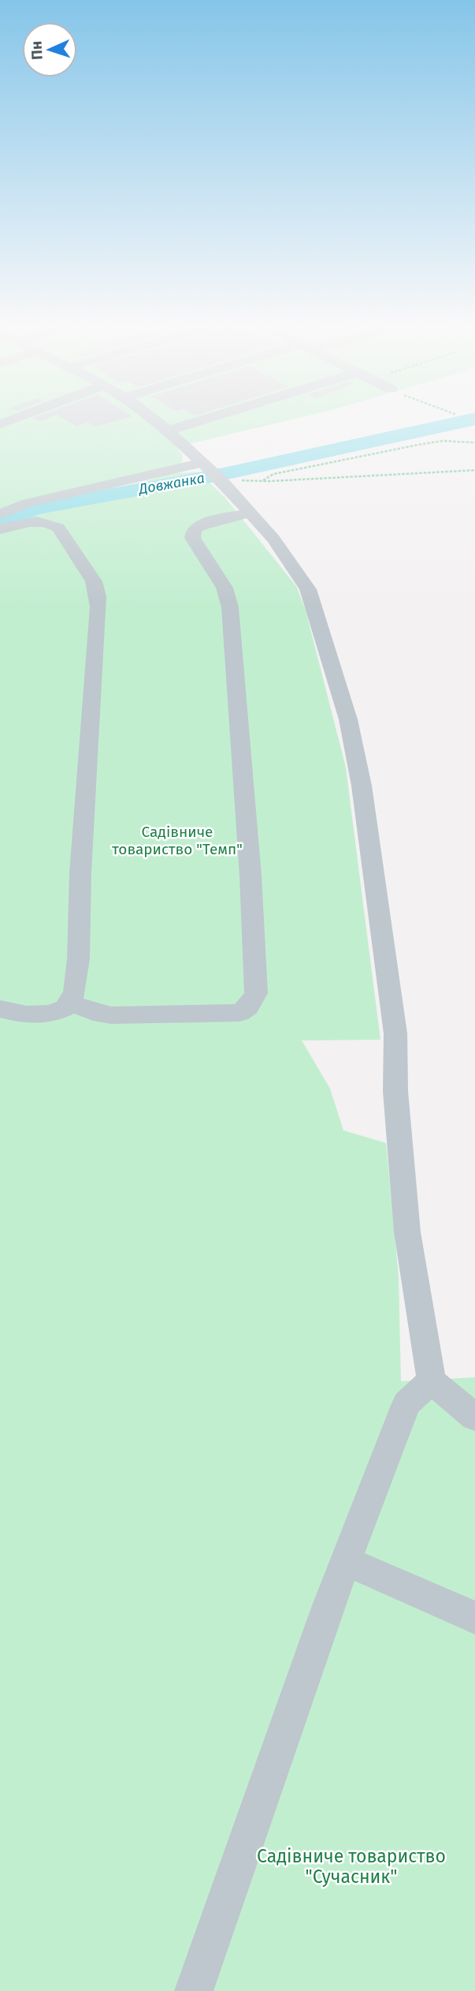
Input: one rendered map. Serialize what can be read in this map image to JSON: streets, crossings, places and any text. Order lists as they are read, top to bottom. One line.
{"water":["Довжанка"],"parks":["Садівниче товариство \"Темп\"","Садівниче товариство \"Сучасник\""],"north":"left"}
